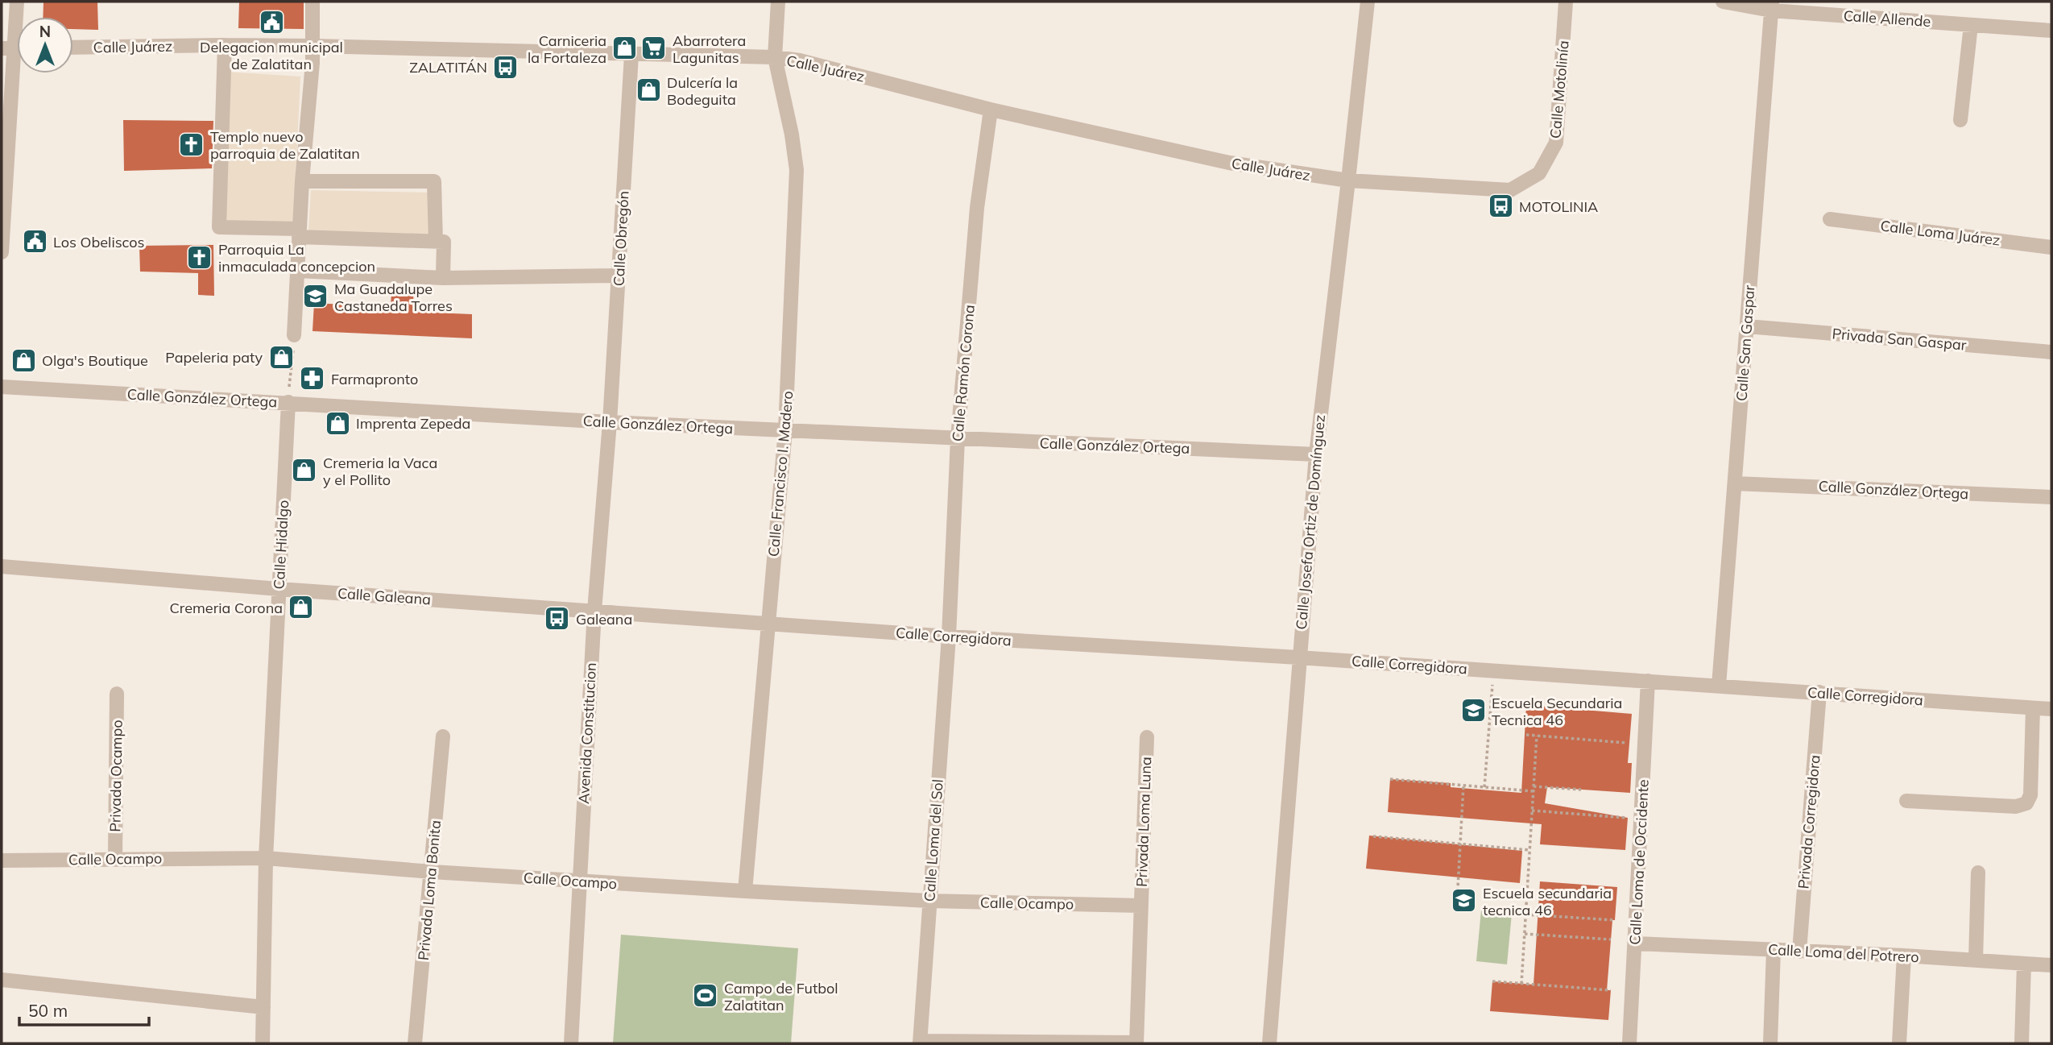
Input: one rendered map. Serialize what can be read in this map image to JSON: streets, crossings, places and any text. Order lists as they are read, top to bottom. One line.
{"streets":{"street":["Calle Allende","Calle Juárez","Calle Motolinía","Calle Loma Juárez","Calle Obregón","Privada San Gaspar","Calle San Gaspar","Calle Ramón Corona","Calle González Ortega","Calle Francisco I. Madero","Calle Josefa Ortiz de Domínguez","Calle Hidalgo","Calle Galeana","Calle Corregidora","Avenida Constitucion","Privada Ocampo","Privada Loma Luna","Privada Corregidora","Calle Loma del Sol","Calle Ocampo","Calle Loma de Occidente","Privada Loma Bonita","Calle Loma del Potrero"]},"crossings":[["Calle Allende","Calle San Gaspar"],["Calle Juárez","Calle Motolinía"],["Calle Juárez","Calle Obregón"],["Calle Juárez","Calle Ramón Corona"],["Calle Juárez","Calle Francisco I. Madero"],["Calle Juárez","Calle Josefa Ortiz de Domínguez"],["Calle Obregón","Calle González Ortega"],["Calle Obregón","Avenida Constitucion"],["Privada San Gaspar","Calle San Gaspar"],["Calle San Gaspar","Calle González Ortega"],["Calle San Gaspar","Calle Corregidora"],["Calle Ramón Corona","Calle González Ortega"],["Calle Ramón Corona","Calle Corregidora"],["Calle Ramón Corona","Calle Loma del Sol"],["Calle González Ortega","Calle Francisco I. Madero"],["Calle González Ortega","Calle Josefa Ortiz de Domínguez"],["Calle González Ortega","Calle Hidalgo"],["Calle González Ortega","Avenida Constitucion"],["Calle Francisco I. Madero","Calle Galeana"],["Calle Francisco I. Madero","Calle Corregidora"],["Calle Francisco I. Madero","Calle Ocampo"],["Calle Josefa Ortiz de Domínguez","Calle Corregidora"],["Calle Hidalgo","Calle Galeana"],["Calle Hidalgo","Calle Ocampo"],["Calle Galeana","Calle Corregidora"],["Calle Galeana","Avenida Constitucion"],["Calle Corregidora","Privada Corregidora"],["Calle Corregidora","Calle Loma del Sol"],["Calle Corregidora","Calle Loma de Occidente"],["Avenida Constitucion","Calle Ocampo"],["Privada Ocampo","Calle Ocampo"],["Privada Loma Luna","Calle Ocampo"],["Privada Corregidora","Calle Loma del Potrero"],["Calle Loma del Sol","Calle Ocampo"],["Calle Ocampo","Privada Loma Bonita"],["Calle Loma de Occidente","Calle Loma del Potrero"]],"places":{"public building":["Delegacion municipal de Zalatitan","Los Obeliscos"],"shop":["Carniceria la Fortaleza","Dulcería la Bodeguita","Papeleria paty","Olga's Boutique","Imprenta Zepeda","Cremeria la Vaca y el Pollito","Cremeria Corona"],"supermarket":["Abarrotera Lagunitas"],"bus stop":["ZALATITÁN","MOTOLINIA","Galeana"],"church":["Templo nuevo parroquia de Zalatitan","Parroquia La inmaculada concepcion"],"school or university":["Ma Guadalupe Castaneda Torres","Escuela Secundaria Tecnica 46","Escuela secundaria tecnica 46"],"pharmacy":["Farmapronto"],"sports":["Campo de Futbol Zalatitan"]},"scale_bar":"50 m","north":"top"}
